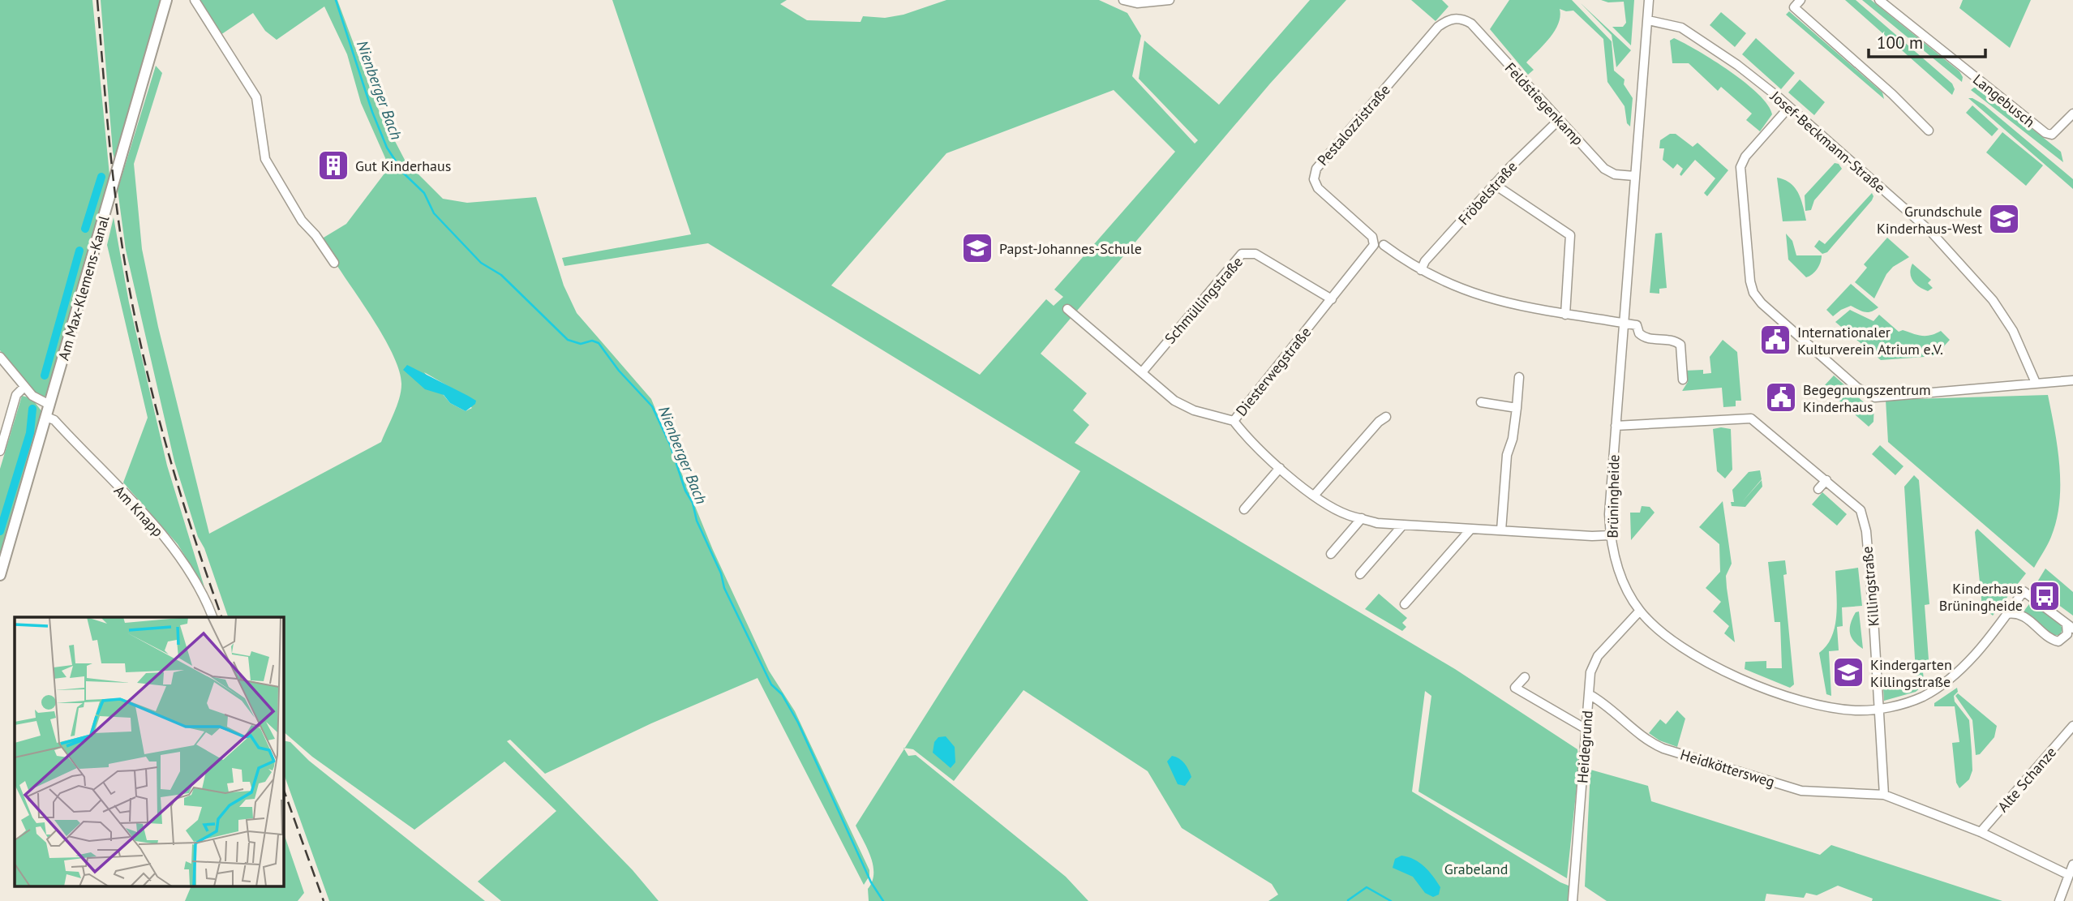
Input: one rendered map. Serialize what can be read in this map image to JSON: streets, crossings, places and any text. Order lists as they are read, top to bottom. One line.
{"streets":{"main road":["Am Max-Klemens-Kanal"],"street":["Langebusch","Feldstiegenkamp","Pestalozzistraße","Josef-Beckmann-Straße","Fröbelstraße","Schmüllingstraße","Diesterwegstraße","Brüningheide","Am Knapp","Killingstraße","Heidegrund","Heidköttersweg","Alte Schanze"]},"crossings":[["Feldstiegenkamp","Pestalozzistraße"],["Feldstiegenkamp","Fröbelstraße"],["Feldstiegenkamp","Brüningheide"],["Pestalozzistraße","Diesterwegstraße"],["Josef-Beckmann-Straße","Brüningheide"],["Am Max-Klemens-Kanal","Am Knapp"],["Schmüllingstraße","Diesterwegstraße"],["Brüningheide","Killingstraße"],["Brüningheide","Heidegrund"],["Heidegrund","Heidköttersweg"],["Heidköttersweg","Alte Schanze"]],"water":["Nienberger Bach"],"parks":["Grabeland"],"places":{"building":["Gut Kinderhaus"],"school or university":["Grundschule Kinderhaus-West","Papst-Johannes-Schule","Kindergarten Killingstraße"],"public building":["Internationaler Kulturverein Atrium e.V.","Begegnungszentrum Kinderhaus"],"bus stop":["Kinderhaus Brüningheide"]},"scale_bar":"100 m"}
